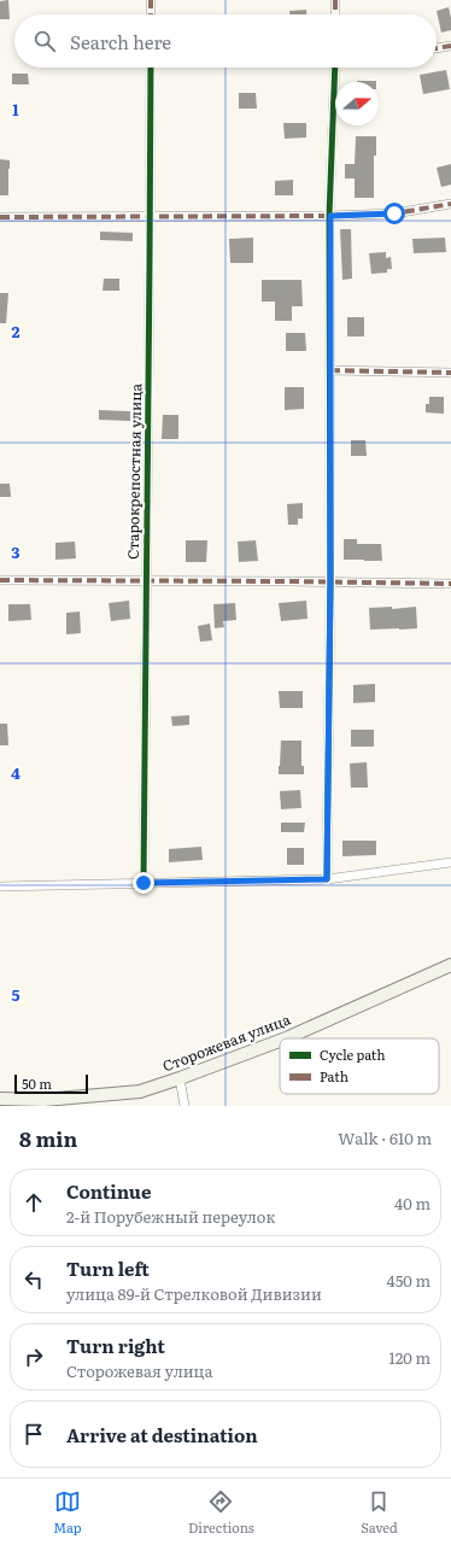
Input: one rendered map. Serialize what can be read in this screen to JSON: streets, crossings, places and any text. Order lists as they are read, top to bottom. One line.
{"streets":{"main road":["Сторожевая улица"],"street":["Старокрепостная улица"]},"legend":["Cycle path","Path"],"scale_bar":"50 m","north":"right","page":{"search":"Search here","scale":"50 m","heading":["8 min","Walk · 610 m"],"list":[["Continue","2-й Порубежный переулок","40 m"],["Turn left","улица 89-й Стрелковой Дивизии","450 m"],["Turn right","Сторожевая улица","120 m"],"Arrive at destination"],"nav":["Map","Directions","Saved"]},"grid":{"rows":["1","2","3","4","5"]}}
